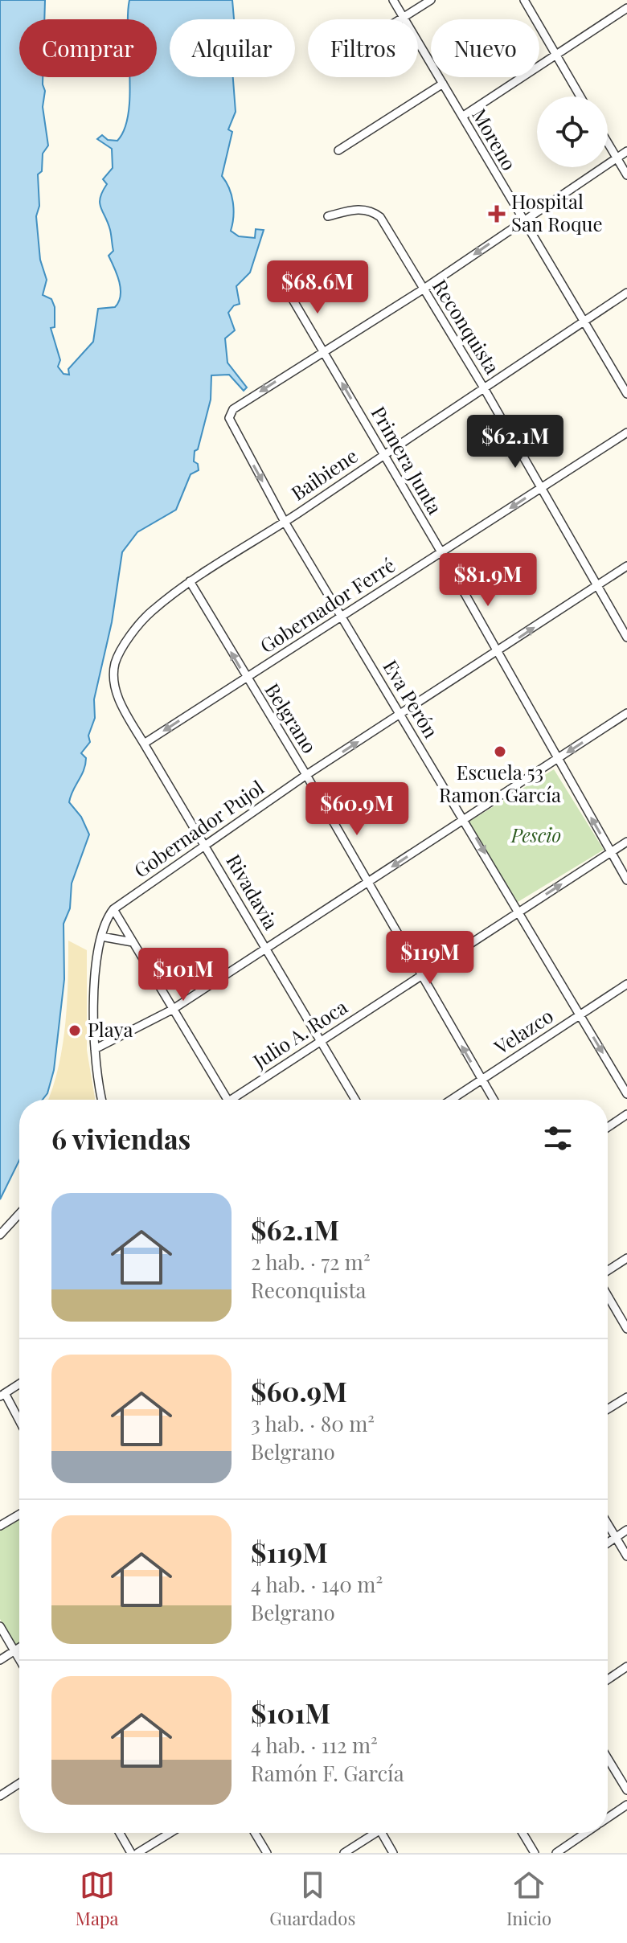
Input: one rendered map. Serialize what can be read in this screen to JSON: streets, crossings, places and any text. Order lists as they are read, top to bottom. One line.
{"streets":{"street":["Moreno","Reconquista","Primera Junta","Baibiene","Gobernador Ferré","Eva Perón","Belgrano","Gobernador Pujol","Rivadavia","Velazco","Julio A. Roca"]},"crossings":[["Moreno","Baibiene"],["Reconquista","Baibiene"],["Reconquista","Gobernador Ferré"],["Reconquista","Gobernador Pujol"],["Primera Junta","Baibiene"],["Primera Junta","Gobernador Ferré"],["Primera Junta","Eva Perón"],["Primera Junta","Gobernador Pujol"],["Primera Junta","Julio A. Roca"],["Baibiene","Eva Perón"],["Baibiene","Belgrano"],["Baibiene","Rivadavia"],["Gobernador Ferré","Eva Perón"],["Gobernador Ferré","Belgrano"],["Gobernador Ferré","Rivadavia"],["Eva Perón","Gobernador Pujol"],["Eva Perón","Velazco"],["Eva Perón","Julio A. Roca"],["Belgrano","Gobernador Pujol"],["Belgrano","Velazco"],["Belgrano","Julio A. Roca"],["Gobernador Pujol","Rivadavia"],["Rivadavia","Julio A. Roca"]],"one_way":["Gobernador Ferré","Eva Perón","Belgrano","Gobernador Pujol"],"parks":["Pescio"],"places":{"health":["Hospital San Roque"],"other":["Escuela 53 Ramon García","Playa"]},"page":{"chip":["Comprar","Alquilar","Filtros","Nuevo"],"price":["$68.6M","$62.1M","$81.9M","$60.9M","$119M","$101M"],"heading":"6 viviendas","list":[{"name":"$62.1M","note":"2 hab. · 72 m² · Reconquista"},{"name":"$60.9M","note":"3 hab. · 80 m² · Belgrano"},{"name":"$119M","note":"4 hab. · 140 m² · Belgrano"},{"name":"$101M","note":"4 hab. · 112 m² · Ramón F. García"}],"tabs":["Mapa","Guardados","Inicio"]}}
